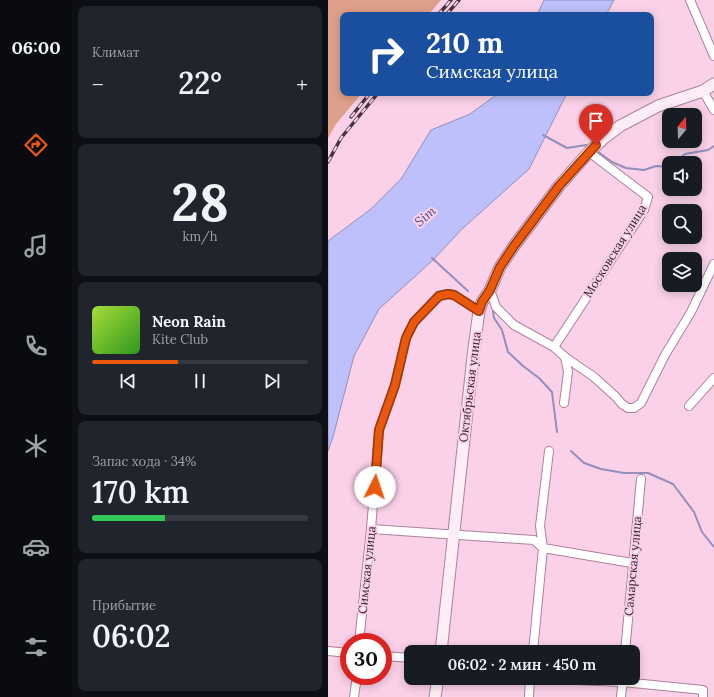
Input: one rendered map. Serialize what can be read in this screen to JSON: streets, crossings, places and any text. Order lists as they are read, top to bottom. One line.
{"streets":{"main road":["Октябрьская улица"],"street":["Московская улица","Самарская улица","Симская улица"]},"crossings":[["Московская улица","Октябрьская улица"],["Октябрьская улица","Симская улица"]],"water":["Sim"],"north":"top","page":{"tabs":"06:00","tile":["Климат",["28","km/h"],["Запас хода · 34%","170 km"],["Прибытие","06:02"]],"turn":["210 m","Симская улица"],"heat":["−","22°","+"],"song":["Neon Rain","Kite Club"],"limit":"30","trip":"06:02 · 2 мин · 450 m"}}
